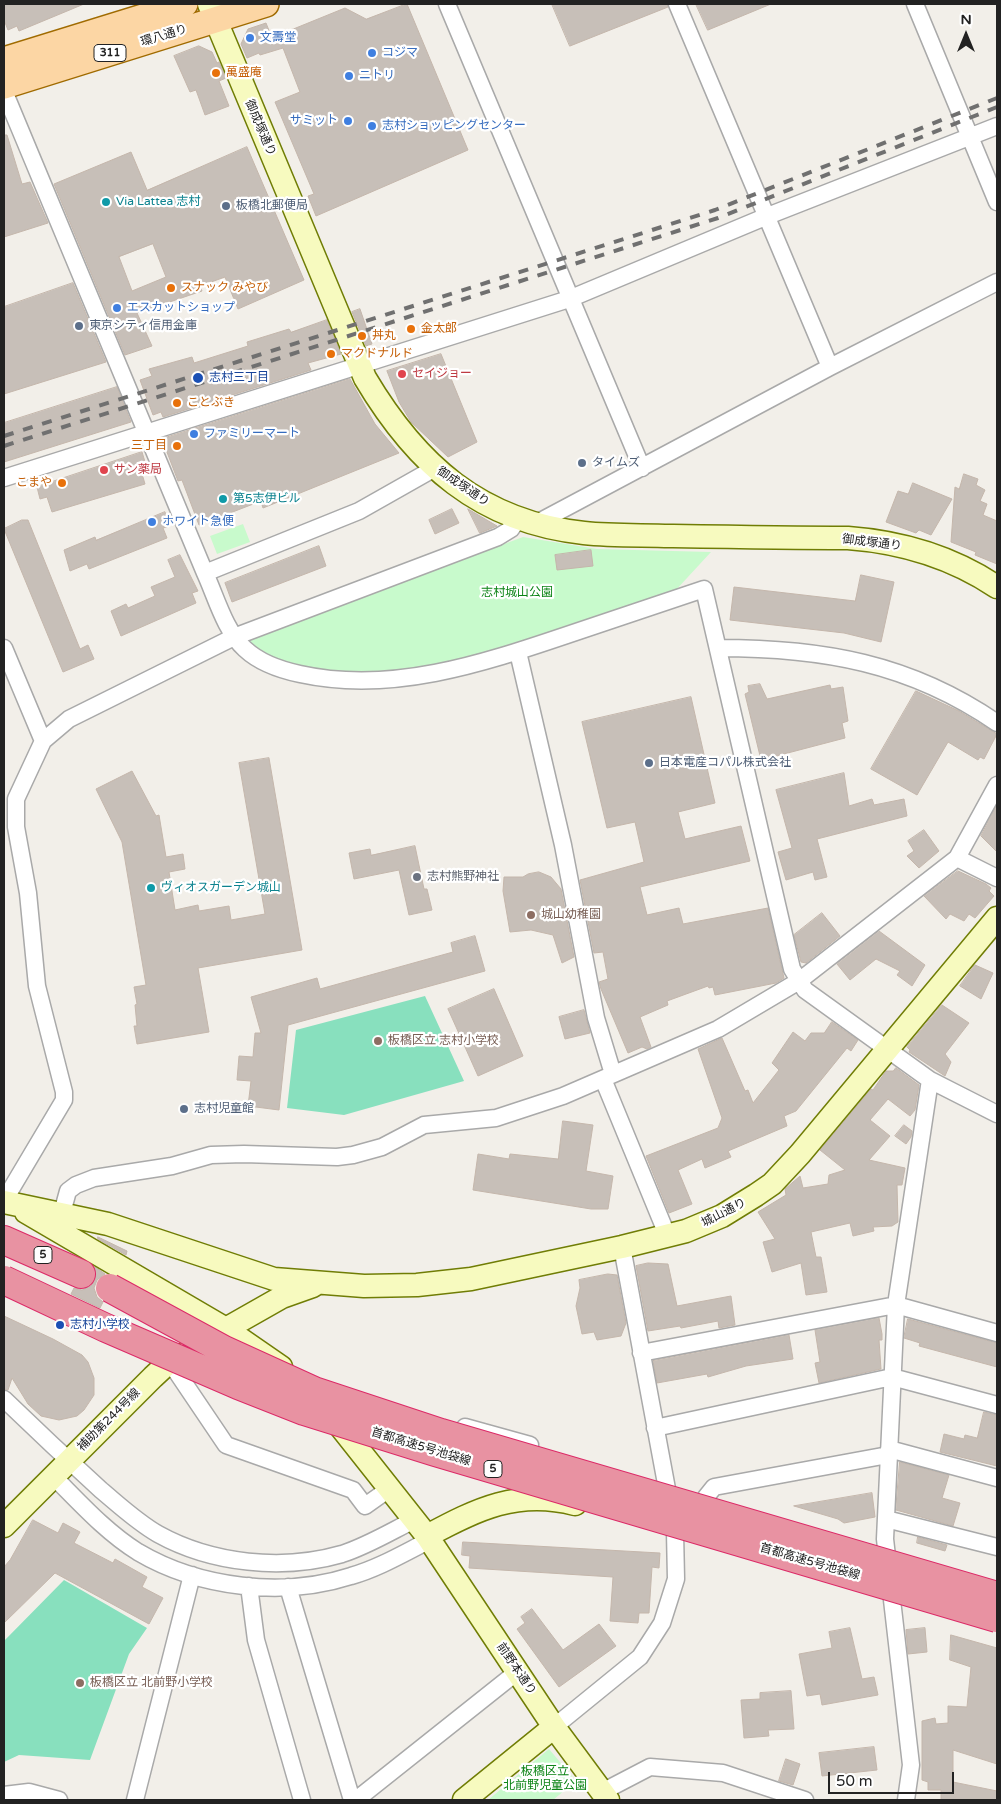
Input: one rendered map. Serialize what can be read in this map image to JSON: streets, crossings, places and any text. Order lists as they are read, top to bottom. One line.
{"streets":{"highway":["5","首都高速5号池袋線"],"main road":["環八通り","311"],"street":["御成塚通り","城山通り","補助第244号線","前野本通り"]},"crossings":[["環八通り","御成塚通り"],["城山通り","補助第244号線"],["補助第244号線","前野本通り"]],"parks":["志村城山公園","板橋区立 北前野児童公園"],"places":["文壽堂","コジマ","萬盛庵","ニトリ","サミット","志村ショッピングセンター","Via Lattea 志村","板橋北郵便局","スナック みやび","エスカットショップ","東京シティ信用金庫","金太郎","丼丸","マクドナルド","セイジョー","志村三丁目","ことぶき","ファミリーマート","三丁目","タイムズ","サン薬局","こまや","第5志伊ビル","ホワイト急便","日本電産コパル株式会社","志村熊野神社","ヴィオスガーデン城山","城山幼稚園","板橋区立 志村小学校","志村児童館","志村小学校","板橋区立 北前野小学校"],"scale_bar":"50 m","north":"top"}
